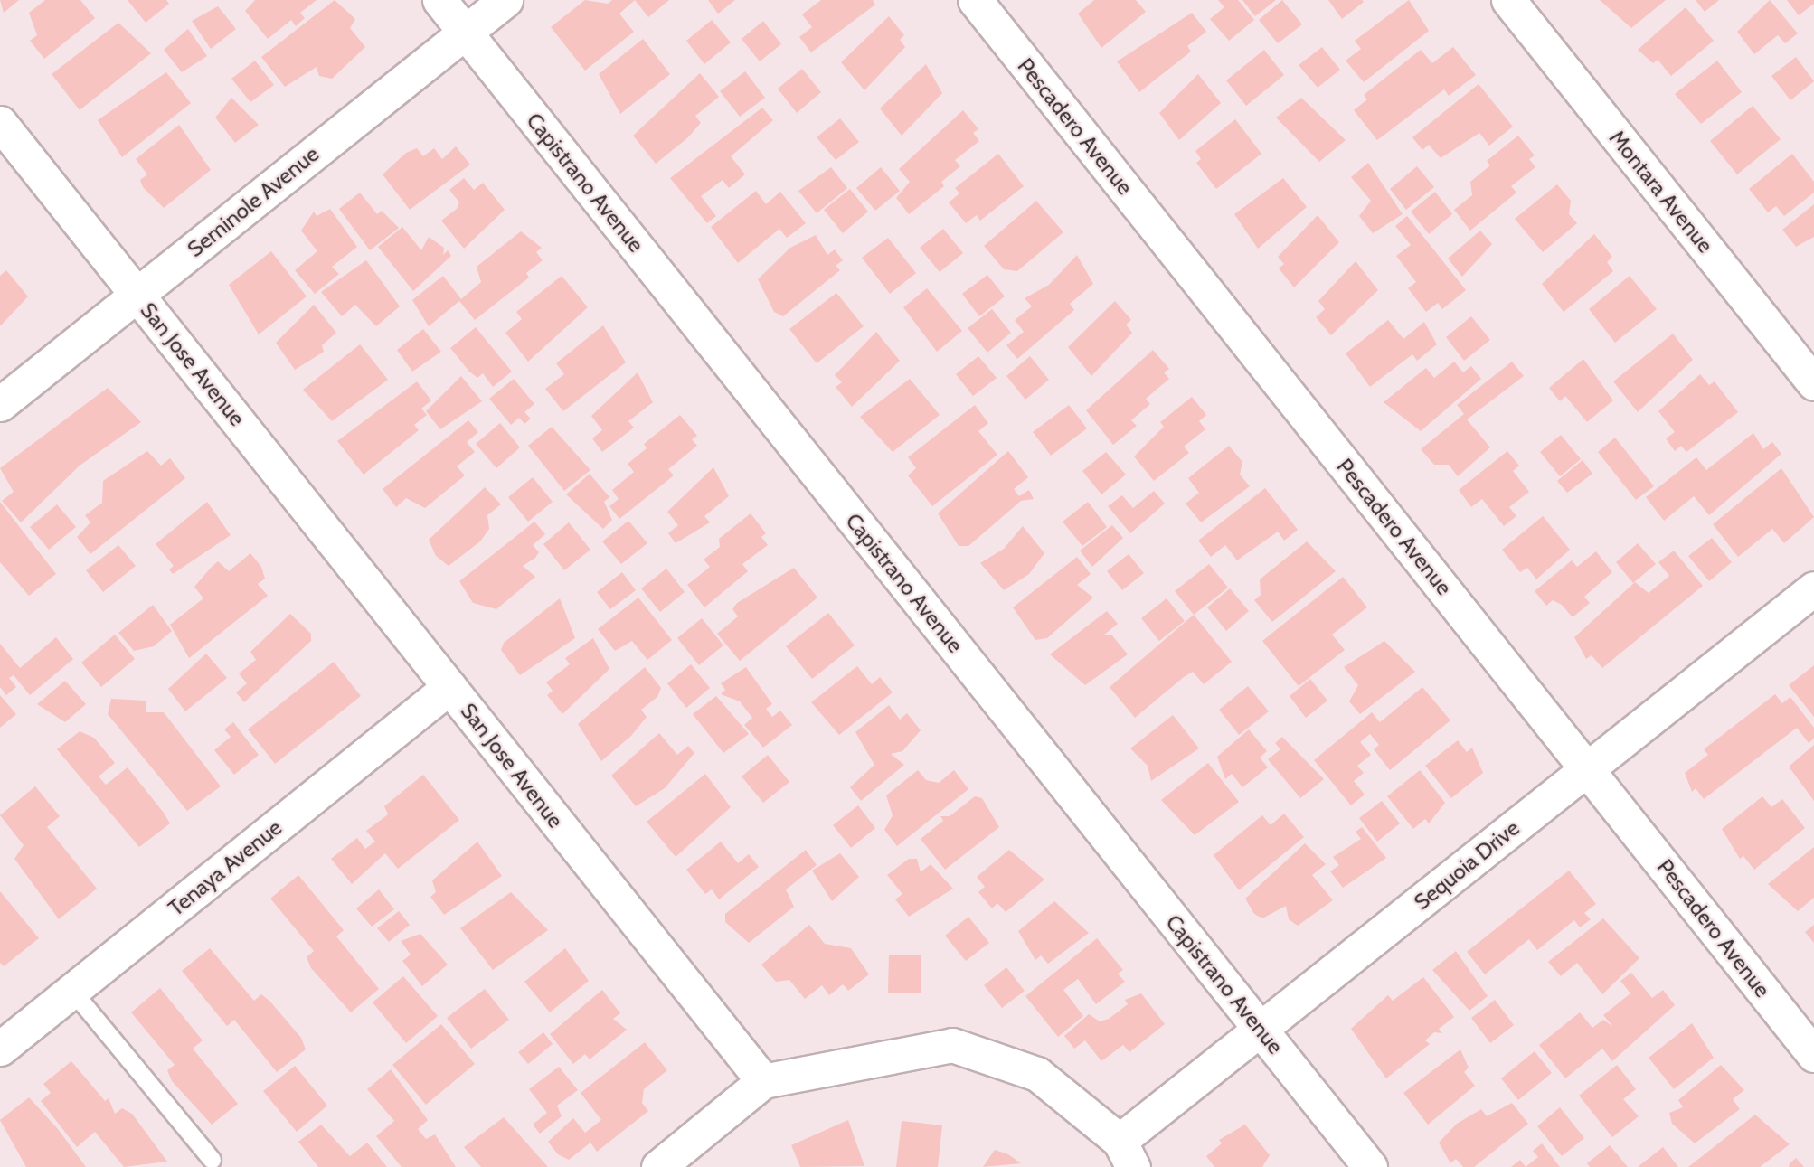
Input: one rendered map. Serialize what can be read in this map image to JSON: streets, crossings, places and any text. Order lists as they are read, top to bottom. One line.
{"streets":{"street":["Pescadero Avenue","Capistrano Avenue","Montara Avenue","Seminole Avenue","San Jose Avenue","Sequoia Drive","Tenaya Avenue"]},"crossings":[["Pescadero Avenue","Sequoia Drive"],["Capistrano Avenue","Seminole Avenue"],["Capistrano Avenue","Sequoia Drive"],["Seminole Avenue","San Jose Avenue"],["San Jose Avenue","Tenaya Avenue"]]}
